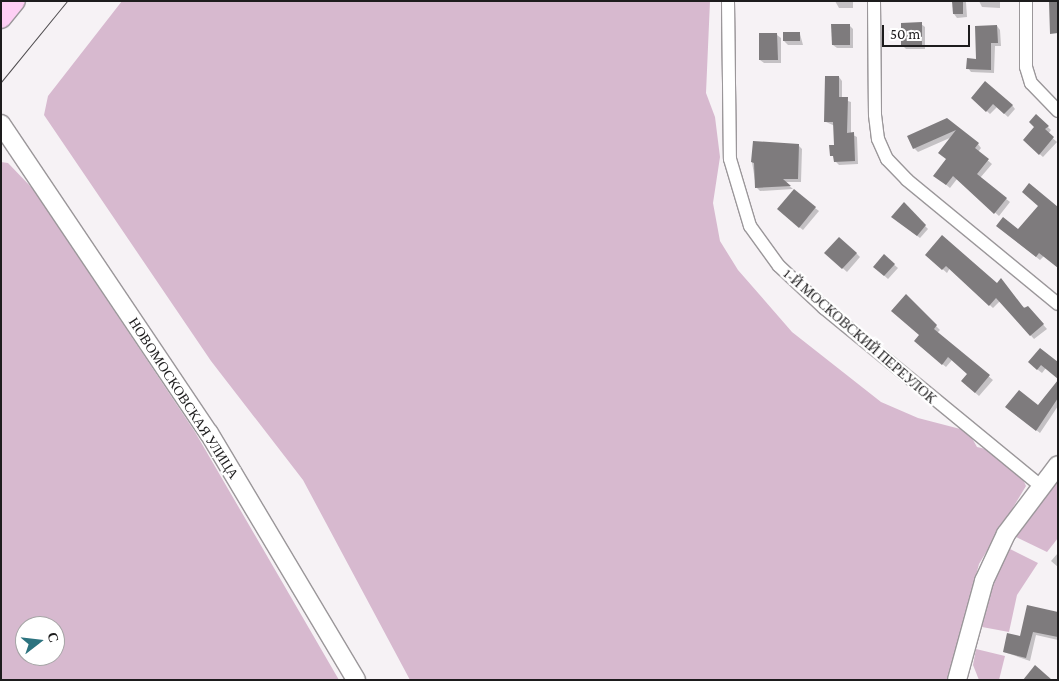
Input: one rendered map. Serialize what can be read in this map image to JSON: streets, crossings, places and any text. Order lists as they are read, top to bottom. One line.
{"streets":{"street":["1-Й МОСКОВСКИЙ ПЕРЕУЛОК","НОВОМОСКОВСКАЯ УЛИЦА"]},"scale_bar":"50 m","north":"right"}
